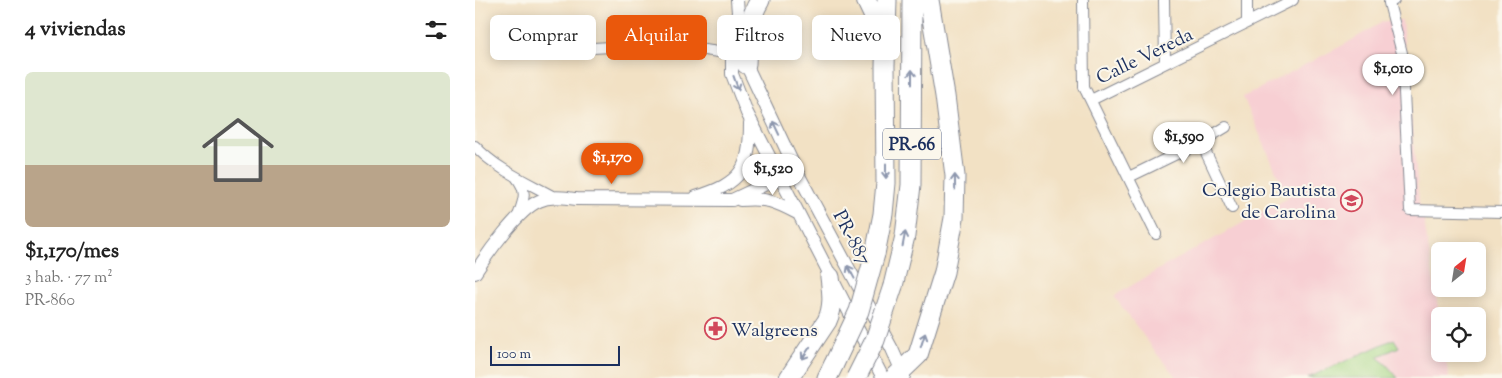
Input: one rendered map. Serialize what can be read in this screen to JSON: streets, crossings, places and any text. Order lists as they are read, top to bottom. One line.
{"streets":{"highway":["PR-66"],"street":["Calle Vereda","PR-887"]},"places":{"school or university":["Colegio Bautista de Carolina"],"pharmacy":["Walgreens"]},"scale_bar":"100 m","north":"top right","page":{"heading":"4 viviendas","chip":["Comprar","Alquilar","Filtros","Nuevo"],"price":["$1,010","$1,590","$1,170","$1,520"],"list":[{"name":"$1,170/mes","note":"3 hab. · 77 m² · PR-860"}],"scale":"100 m"}}
